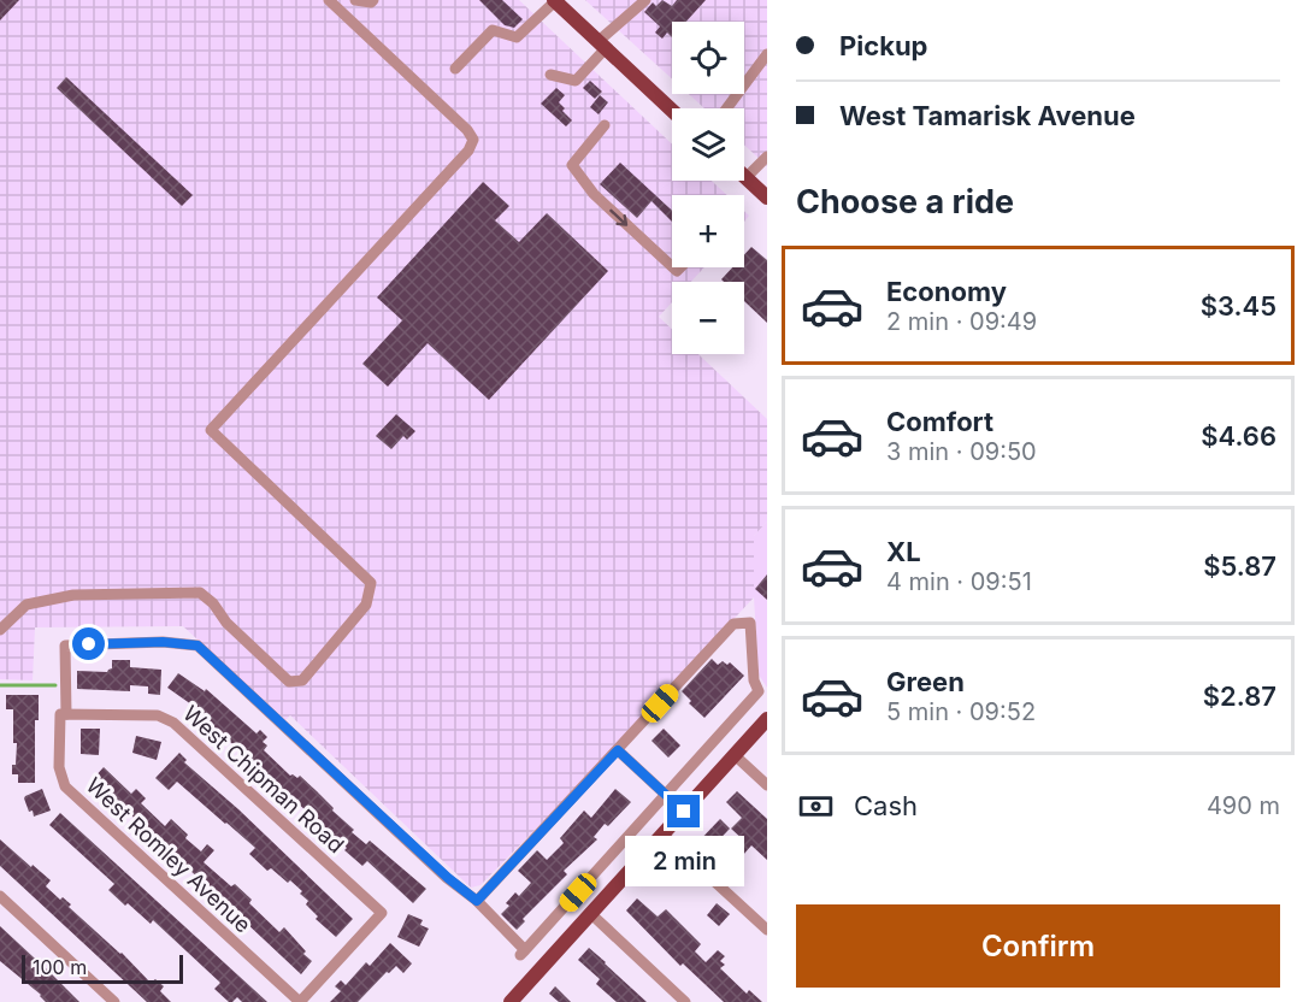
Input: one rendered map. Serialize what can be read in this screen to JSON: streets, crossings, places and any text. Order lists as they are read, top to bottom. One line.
{"streets":{"street":["West Chipman Road","West Romley Avenue"]},"crossings":[["West Chipman Road","West Romley Avenue"]],"scale_bar":"100 m","page":{"banner":["Pickup","West Tamarisk Avenue"],"map_buttons":["+","−"],"heading":"Choose a ride","list":[{"name":"Economy","note":"2 min · 09:49","value":"$3.45"},{"name":"Comfort","note":"3 min · 09:50","value":"$4.66"},{"name":"XL","note":"4 min · 09:51","value":"$5.87"},{"name":"Green","note":"5 min · 09:52","value":"$2.87"}],"pay":["Cash","490 m"],"bubble":"2 min","buttons":"Confirm","scale":"100 m"}}
